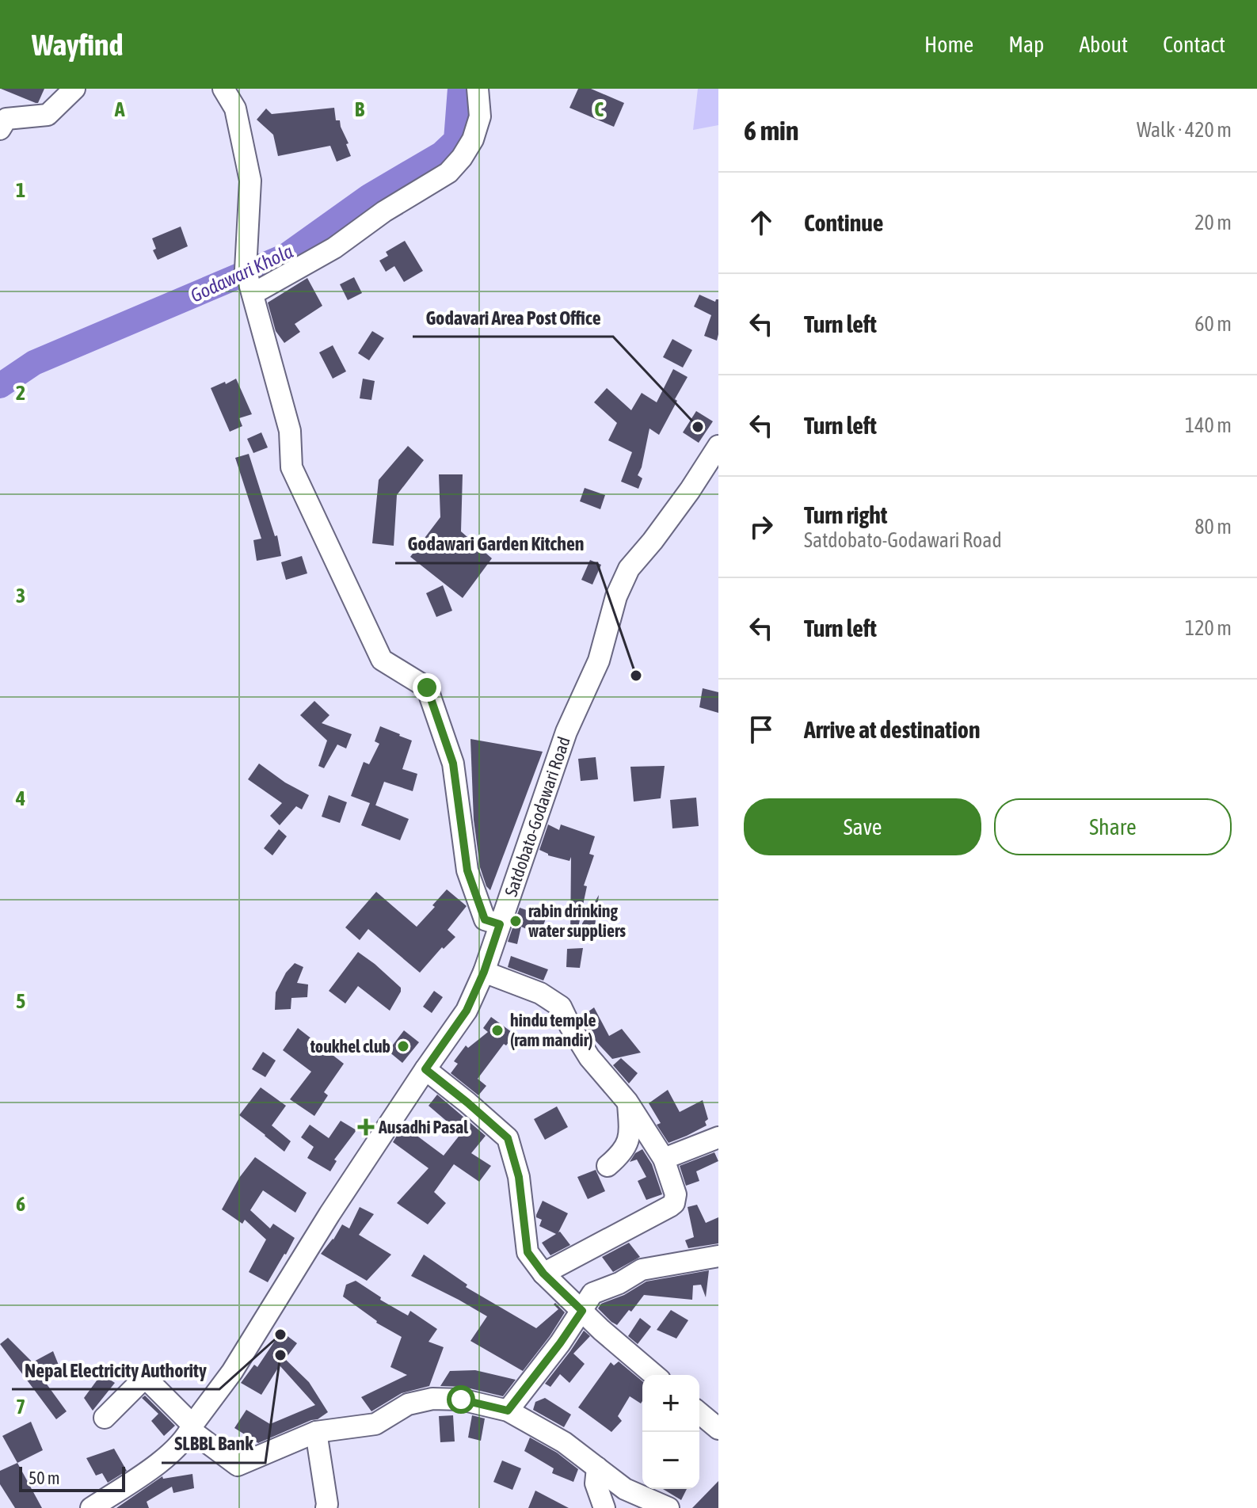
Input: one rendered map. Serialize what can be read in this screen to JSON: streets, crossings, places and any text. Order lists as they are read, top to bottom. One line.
{"streets":{"street":["Satdobato-Godawari Road"]},"water":["Godawari Khola"],"places":{"other":["Godavari Area Post Office","Godawari Garden Kitchen","rabin drinking water suppliers","hindu temple (ram mandir)","toukhel club","Nepal Electricity Authority","SLBBL Bank"],"health":["Ausadhi Pasal"]},"scale_bar":"50 m","page":{"header":"Wayfind","nav":["Home","Map","About","Contact"],"heading":["6 min","Walk · 420 m"],"list":[["Continue","20 m"],["Turn left","60 m"],["Turn left","140 m"],["Turn right","Satdobato-Godawari Road","80 m"],["Turn left","120 m"],"Arrive at destination"],"buttons":["Save","Share"],"map_buttons":["+","−"],"scale":"50 m"},"grid":{"columns":["A","B","C"],"rows":["1","2","3","4","5","6","7"]}}
